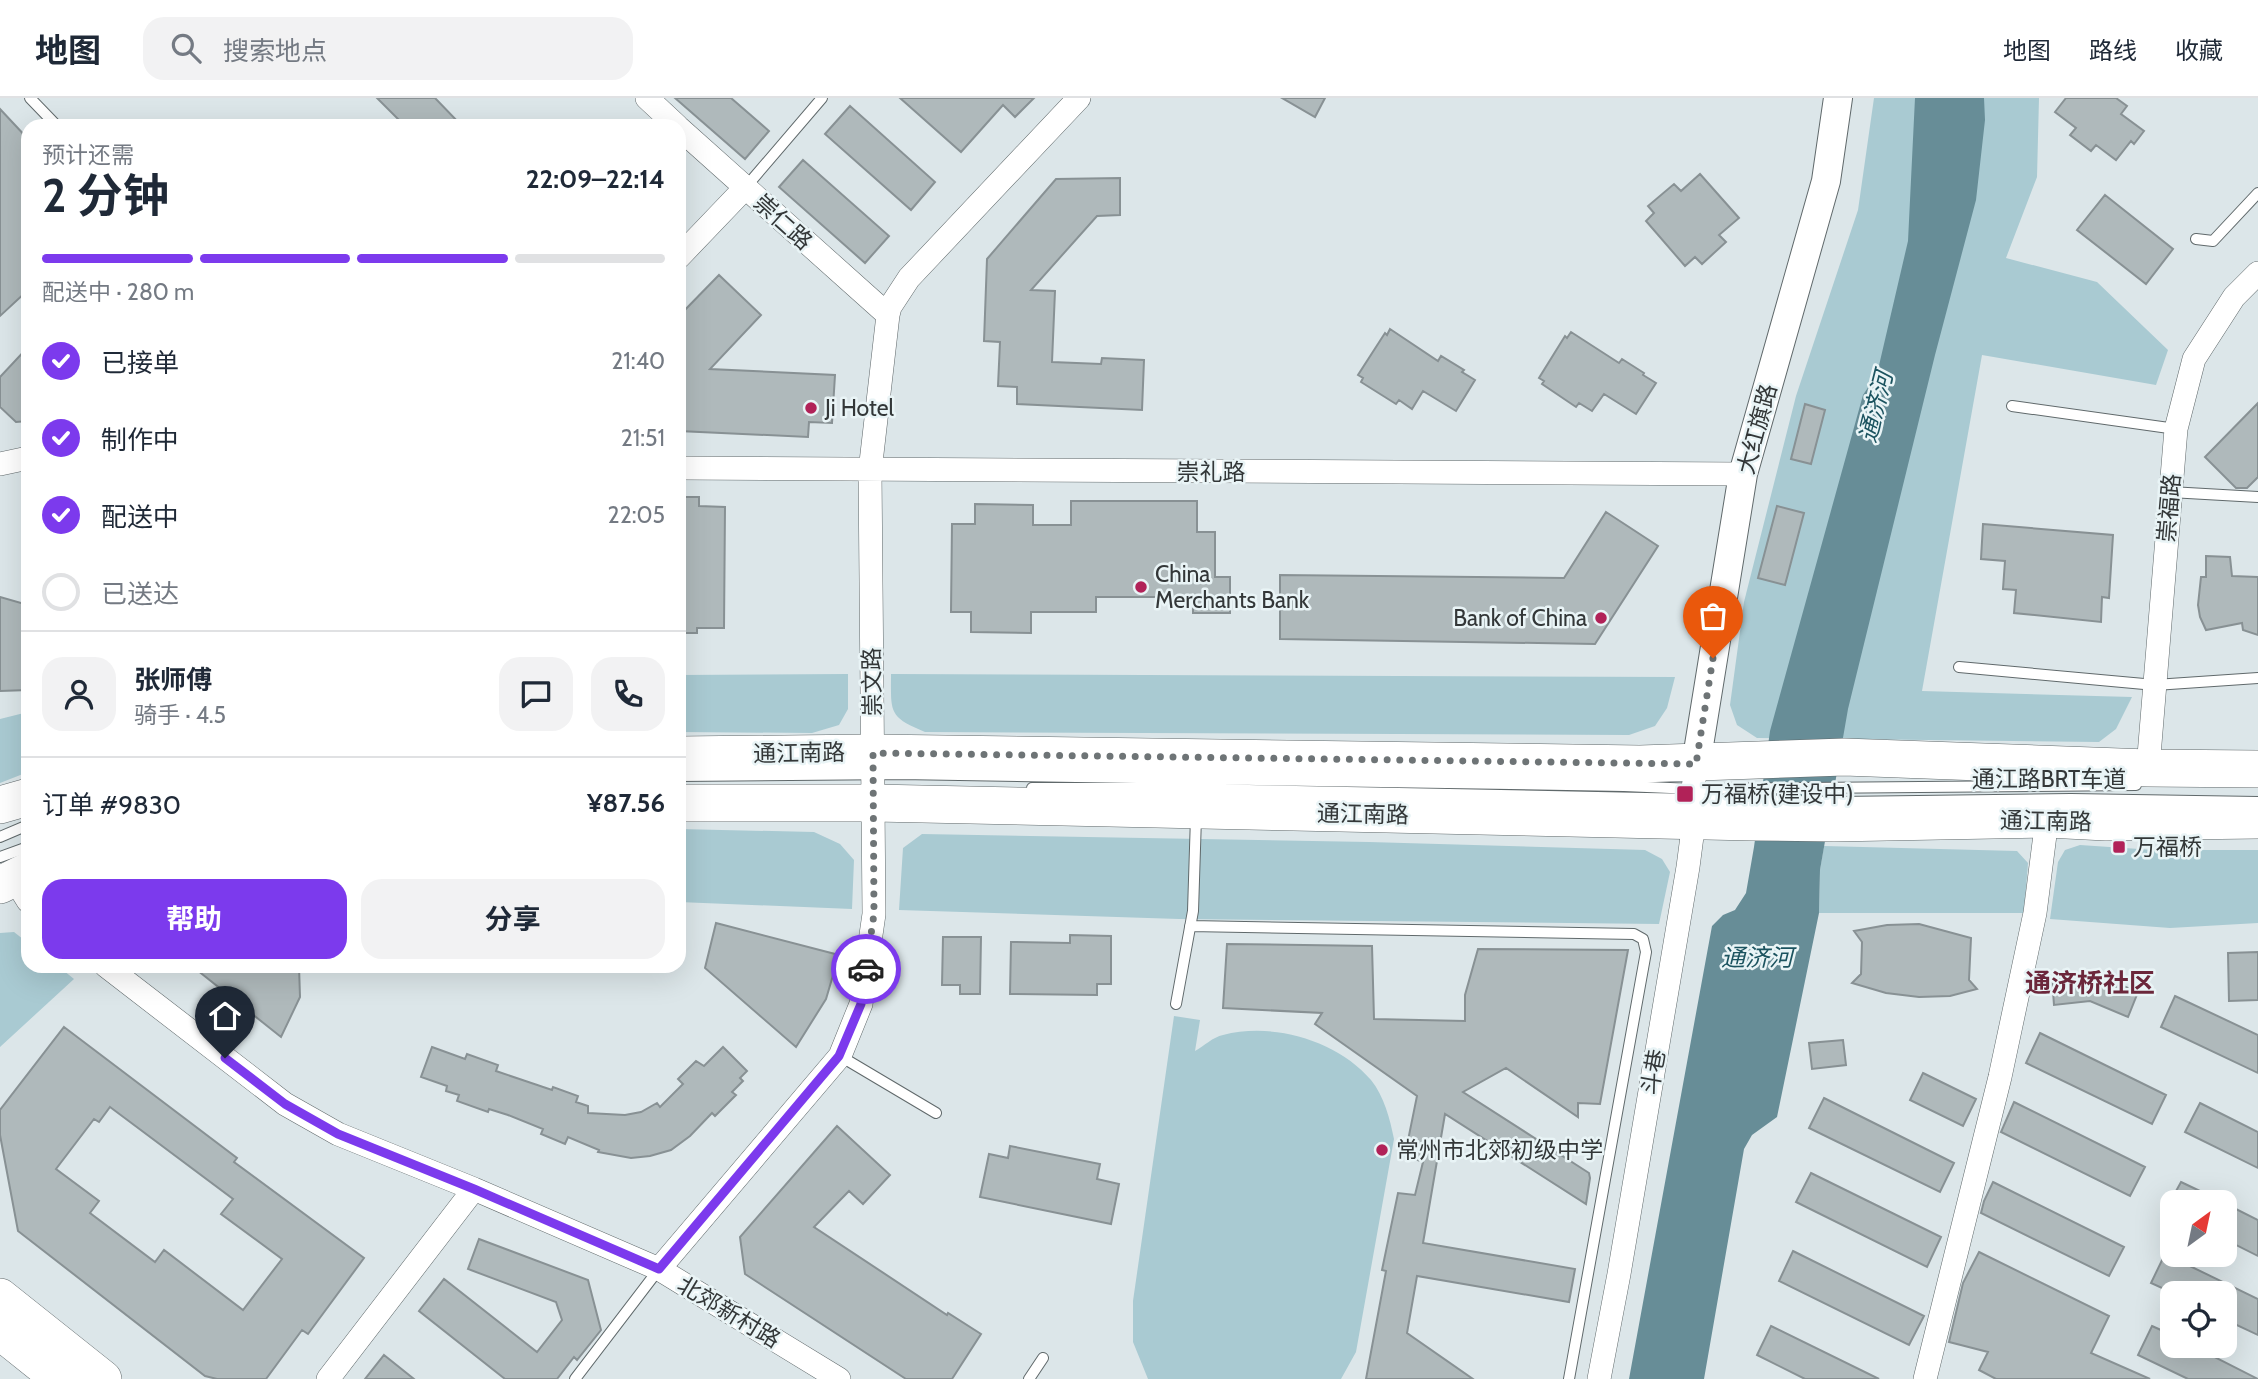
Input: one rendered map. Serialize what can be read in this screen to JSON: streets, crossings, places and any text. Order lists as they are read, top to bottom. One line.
{"streets":{"main road":["通江南路"],"street":["崇仁路","大红旗路","崇礼路","崇福路","崇文路","斗巷","北郊新村路"],"lane":["通江路BRT车道"]},"crossings":[["崇仁路","崇文路"],["大红旗路","崇礼路"],["大红旗路","通江南路"],["大红旗路","斗巷"],["崇礼路","崇文路"],["崇福路","通江路BRT车道"],["崇文路","通江南路"],["崇文路","北郊新村路"],["通江南路","通江路BRT车道"],["通江南路","斗巷"]],"districts":["通济桥社区"],"water":["通济河"],"places":{"other":["Ji Hotel","China Merchants Bank","Bank of China","常州市北郊初级中学"],"transit":["万福桥(建设中)","万福桥"]},"north":"top right","page":{"header":"地图","search":"搜索地点","nav":["地图","路线","收藏"],"heading":["2 分钟","预计还需","22:09–22:14"],"panel":["张师傅","骑手 · 4.5","订单 #9830","¥87.56"],"bar":"配送中 · 280 m","list":[["已接单","21:40"],["制作中","21:51"],["配送中","22:05"],"已送达"],"buttons":["帮助","分享"]}}
